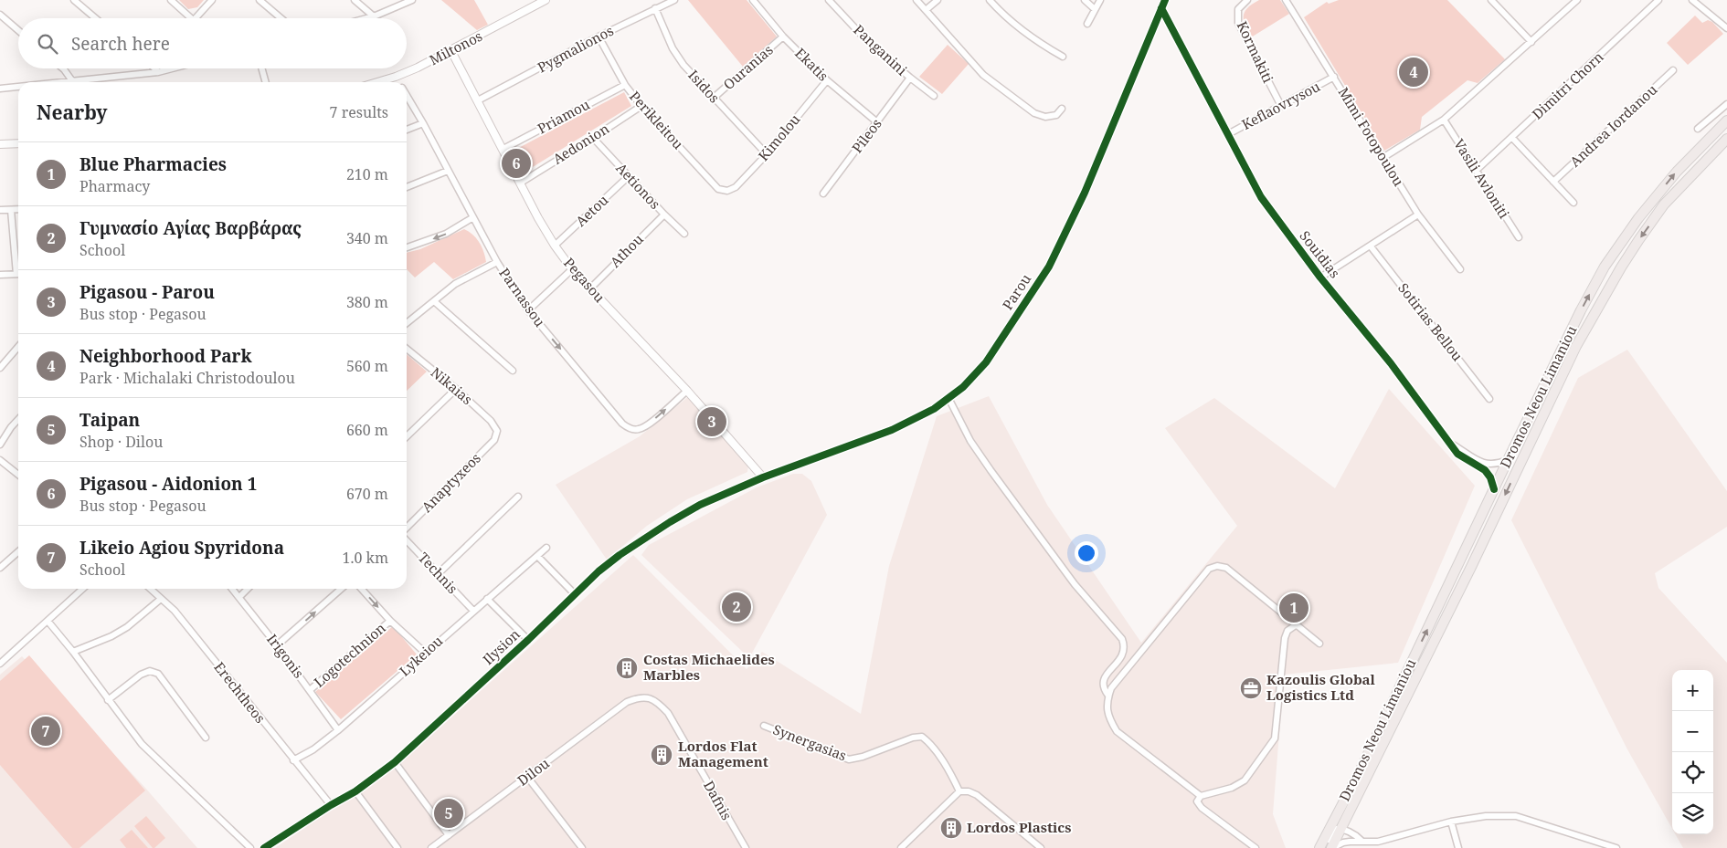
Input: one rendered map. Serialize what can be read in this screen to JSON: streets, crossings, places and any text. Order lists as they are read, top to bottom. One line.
{"streets":{"main road":["Dromos Neou Limaniou"],"street":["Miltonos","Pygmalionos","Panganini","Kormakiti","Ekatis","Ouranias","Dimitri Chorn","Isidos","Keflaovrysou","Priamou","Perikleitou","Andrea Iordanou","Pileos","Mimi Fotopoulou","Kimolou","Aedonion","Vasili Avloniti","Aetionos","Aetou","Athou","Souidias","Pegasou","Parou","Parnassou","Sotirias Bellou","Nikaias","Anaptyxeos","Technis","Ilysion","Logotechnion","Irigonis","Lykeiou","Erechtheos","Synergasias","Dilou","Dafnis"]},"crossings":[["Miltonos","Pegasou"],["Miltonos","Parnassou"],["Pygmalionos","Isidos"],["Pygmalionos","Perikleitou"],["Pygmalionos","Pegasou"],["Panganini","Pileos"],["Kormakiti","Keflaovrysou"],["Ekatis","Ouranias"],["Ekatis","Pileos"],["Ekatis","Kimolou"],["Ouranias","Isidos"],["Dimitri Chorn","Vasili Avloniti"],["Isidos","Kimolou"],["Keflaovrysou","Mimi Fotopoulou"],["Keflaovrysou","Souidias"],["Priamou","Perikleitou"],["Priamou","Pegasou"],["Perikleitou","Kimolou"],["Perikleitou","Aedonion"],["Aedonion","Aetionos"],["Aedonion","Pegasou"],["Aetionos","Aetou"],["Aetionos","Athou"],["Aetou","Pegasou"],["Athou","Pegasou"],["Souidias","Parou"],["Souidias","Dromos Neou Limaniou"],["Pegasou","Parou"],["Pegasou","Parnassou"],["Pegasou","Ilysion"],["Parou","Ilysion"],["Nikaias","Anaptyxeos"],["Technis","Lykeiou"],["Ilysion","Erechtheos"],["Logotechnion","Irigonis"],["Irigonis","Lykeiou"],["Lykeiou","Erechtheos"],["Dilou","Dafnis"]],"places":{"building":["Costas Michaelides Marbles","Lordos Flat Management","Lordos Plastics"],"office":["Kazoulis Global Logistics Ltd"]},"page":{"search":"Search here","pins":["4","6","3","2","1","7","5"],"heading":["Nearby","7 results"],"list":[{"mark":"1","name":"Blue Pharmacies","note":"Pharmacy","value":"210 m"},{"mark":"2","name":"Γυμνασίο Αγίας Βαρβάρας","note":"School","value":"340 m"},{"mark":"3","name":"Pigasou - Parou","note":"Bus stop · Pegasou","value":"380 m"},{"mark":"4","name":"Neighborhood Park","note":"Park · Michalaki Christodoulou","value":"560 m"},{"mark":"5","name":"Taipan","note":"Shop · Dilou","value":"660 m"},{"mark":"6","name":"Pigasou - Aidonion 1","note":"Bus stop · Pegasou","value":"670 m"},{"mark":"7","name":"Likeio Agiou Spyridona","note":"School","value":"1.0 km"}],"map_buttons":["+","−"]}}
